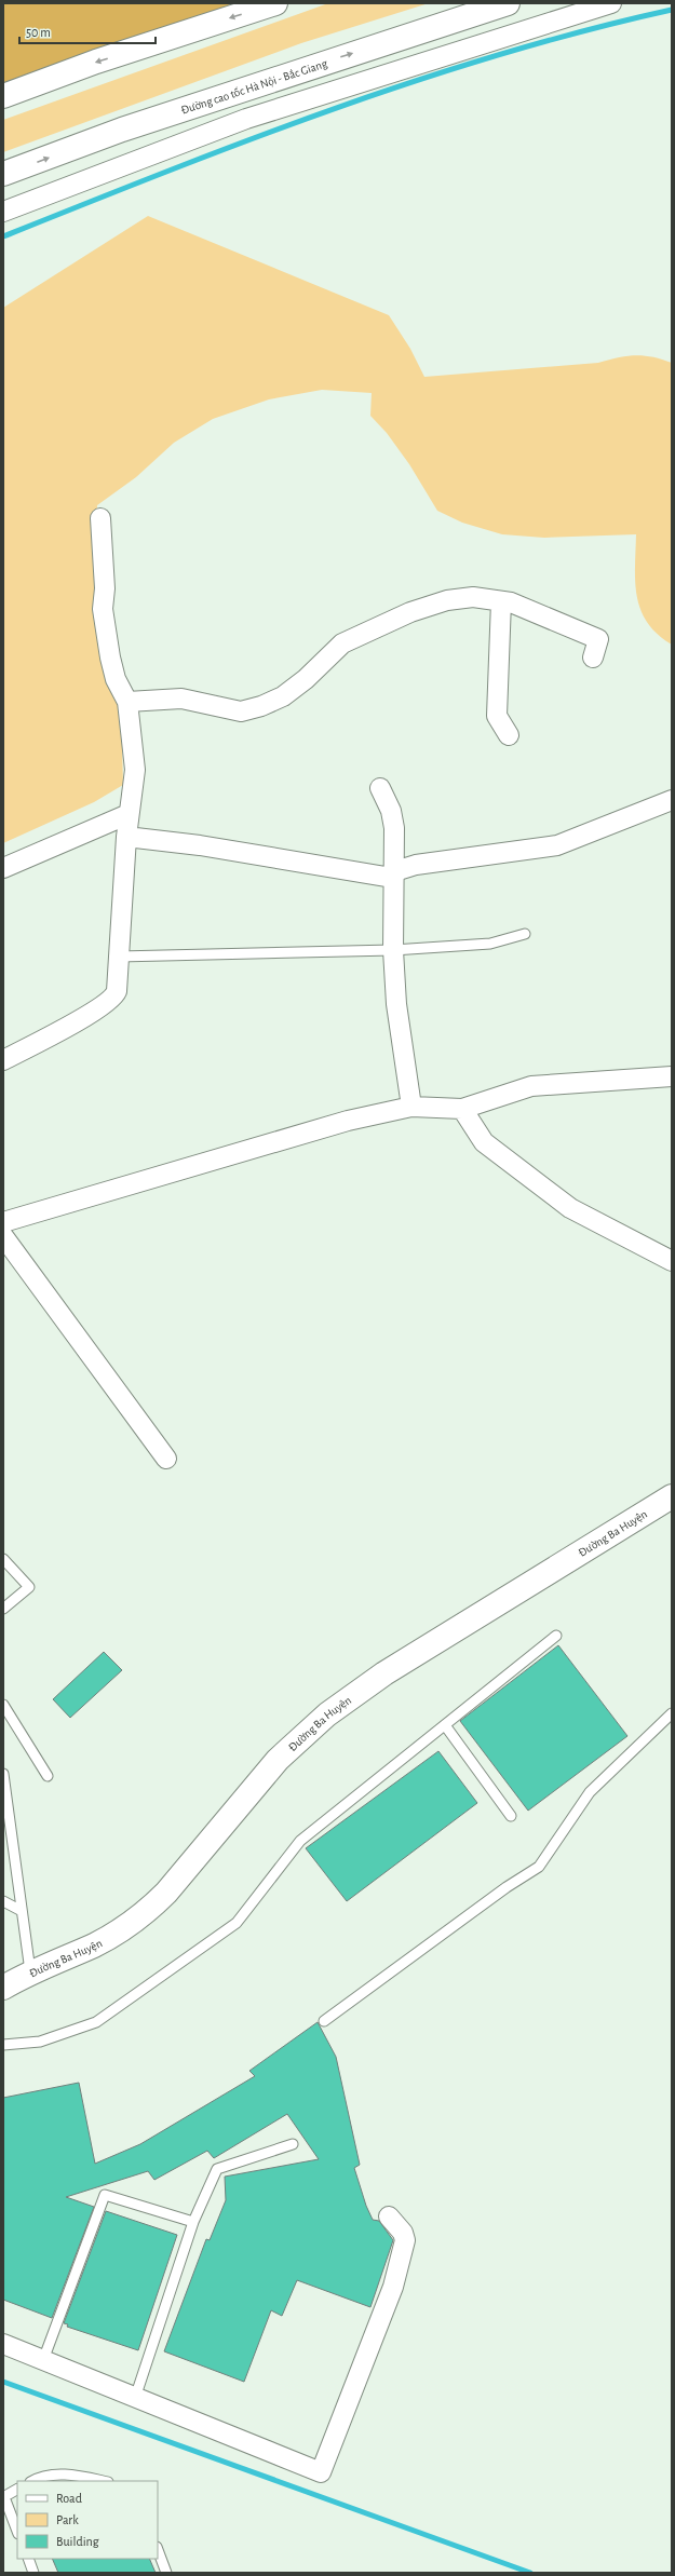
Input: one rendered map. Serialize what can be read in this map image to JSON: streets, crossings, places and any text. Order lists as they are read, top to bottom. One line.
{"streets":{"main road":["Đường cao tốc Hà Nội - Bắc Giang","Đường Ba Huyện"]},"legend":["Road","Park","Building"],"scale_bar":"50 m"}
